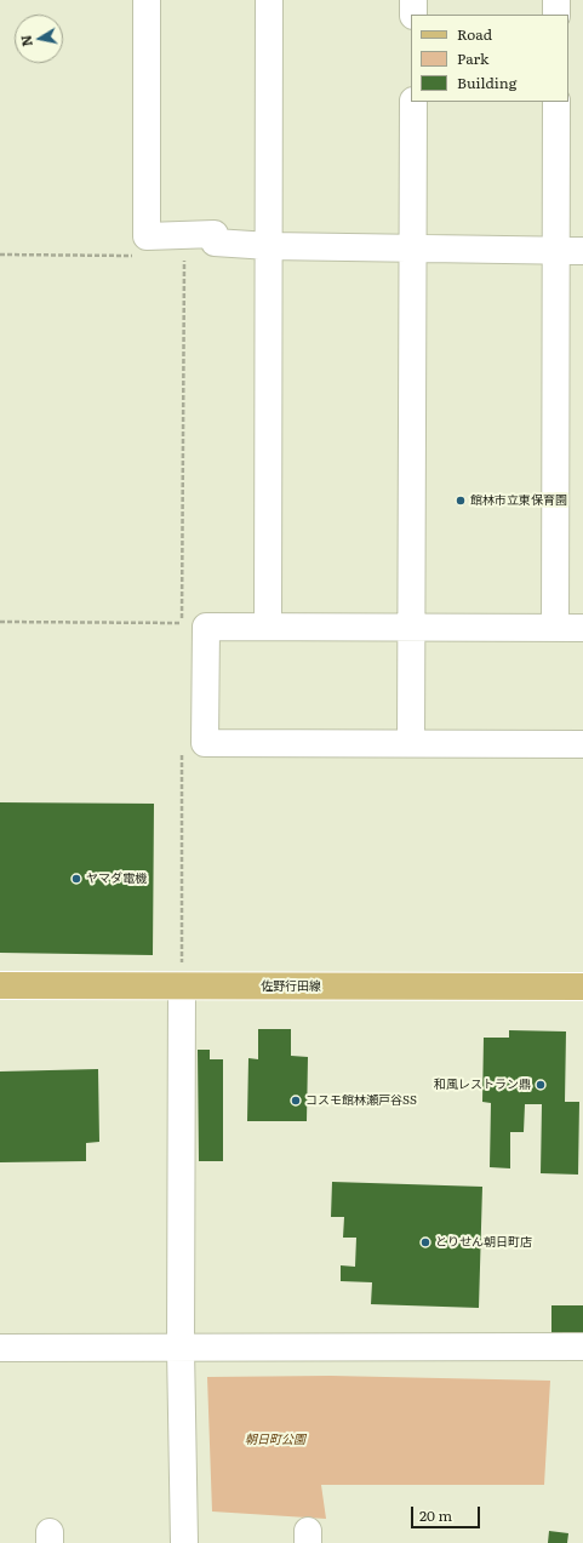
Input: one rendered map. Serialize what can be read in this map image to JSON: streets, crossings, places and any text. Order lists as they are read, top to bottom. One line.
{"streets":{"main road":["佐野行田線"]},"parks":["朝日町公園"],"places":["館林市立東保育園","ヤマダ電機","和風レストラン鼎","コスモ館林瀬戸谷SS","とりせん朝日町店"],"legend":["Road","Park","Building"],"scale_bar":"20 m","north":"left"}
